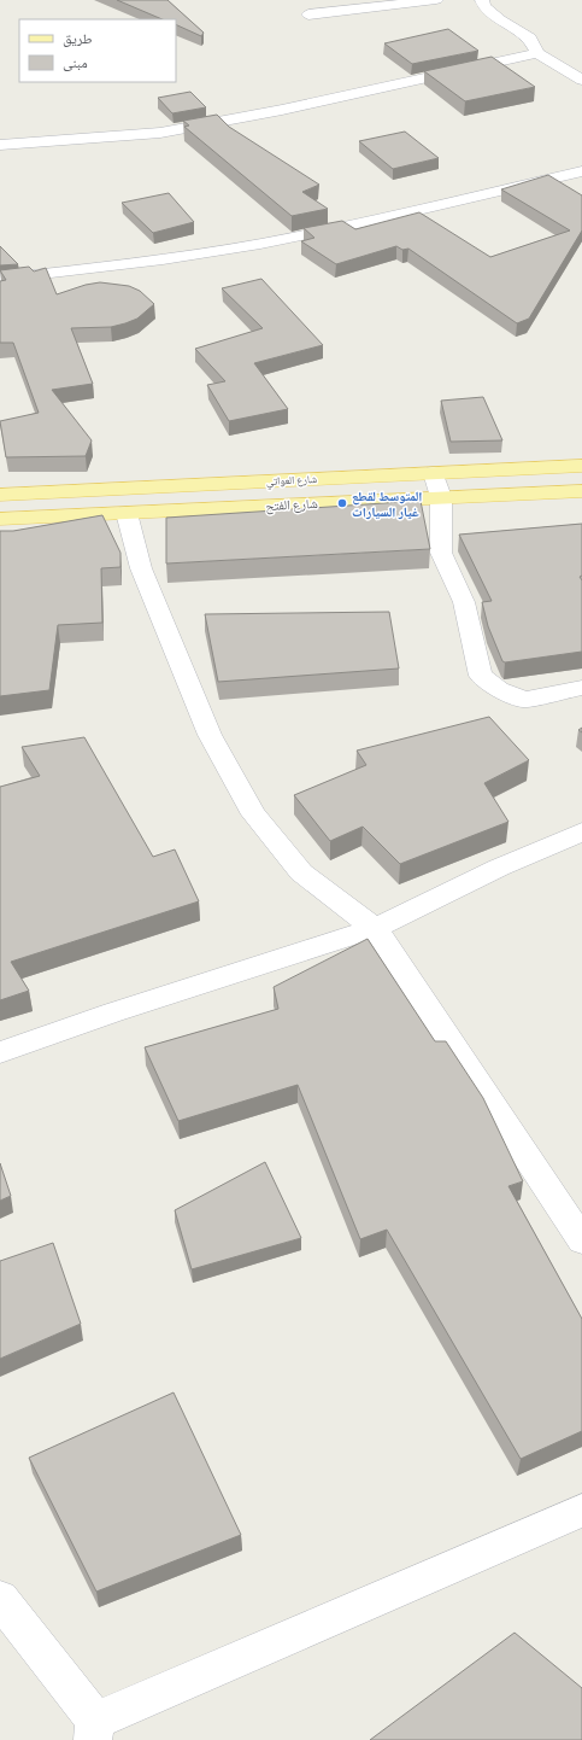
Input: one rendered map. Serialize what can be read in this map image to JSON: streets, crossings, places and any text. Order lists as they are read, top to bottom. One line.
{"streets":{"main road":["شارع العواتي","شارع الفتح"]},"places":["المتوسط لقطع غيار السيارات"],"legend":["طريق","مبنى"]}
